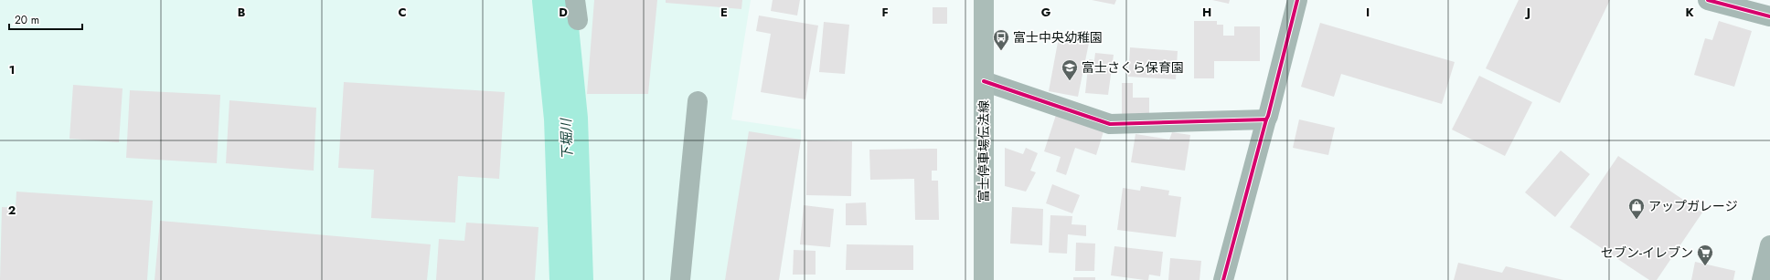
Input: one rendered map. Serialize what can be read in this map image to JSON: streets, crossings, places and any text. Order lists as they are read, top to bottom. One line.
{"streets":{"main road":["富士停車場伝法線"]},"water":["下堀川"],"places":{"bus stop":["富士中央幼稚園"],"school or university":["富士さくら保育園"],"shop":["アップガレージ"],"supermarket":["セブン-イレブン"]},"scale_bar":"20 m","grid":{"columns":["B","C","D","E","F","G","H","I","J","K"],"rows":["1","2"]}}
